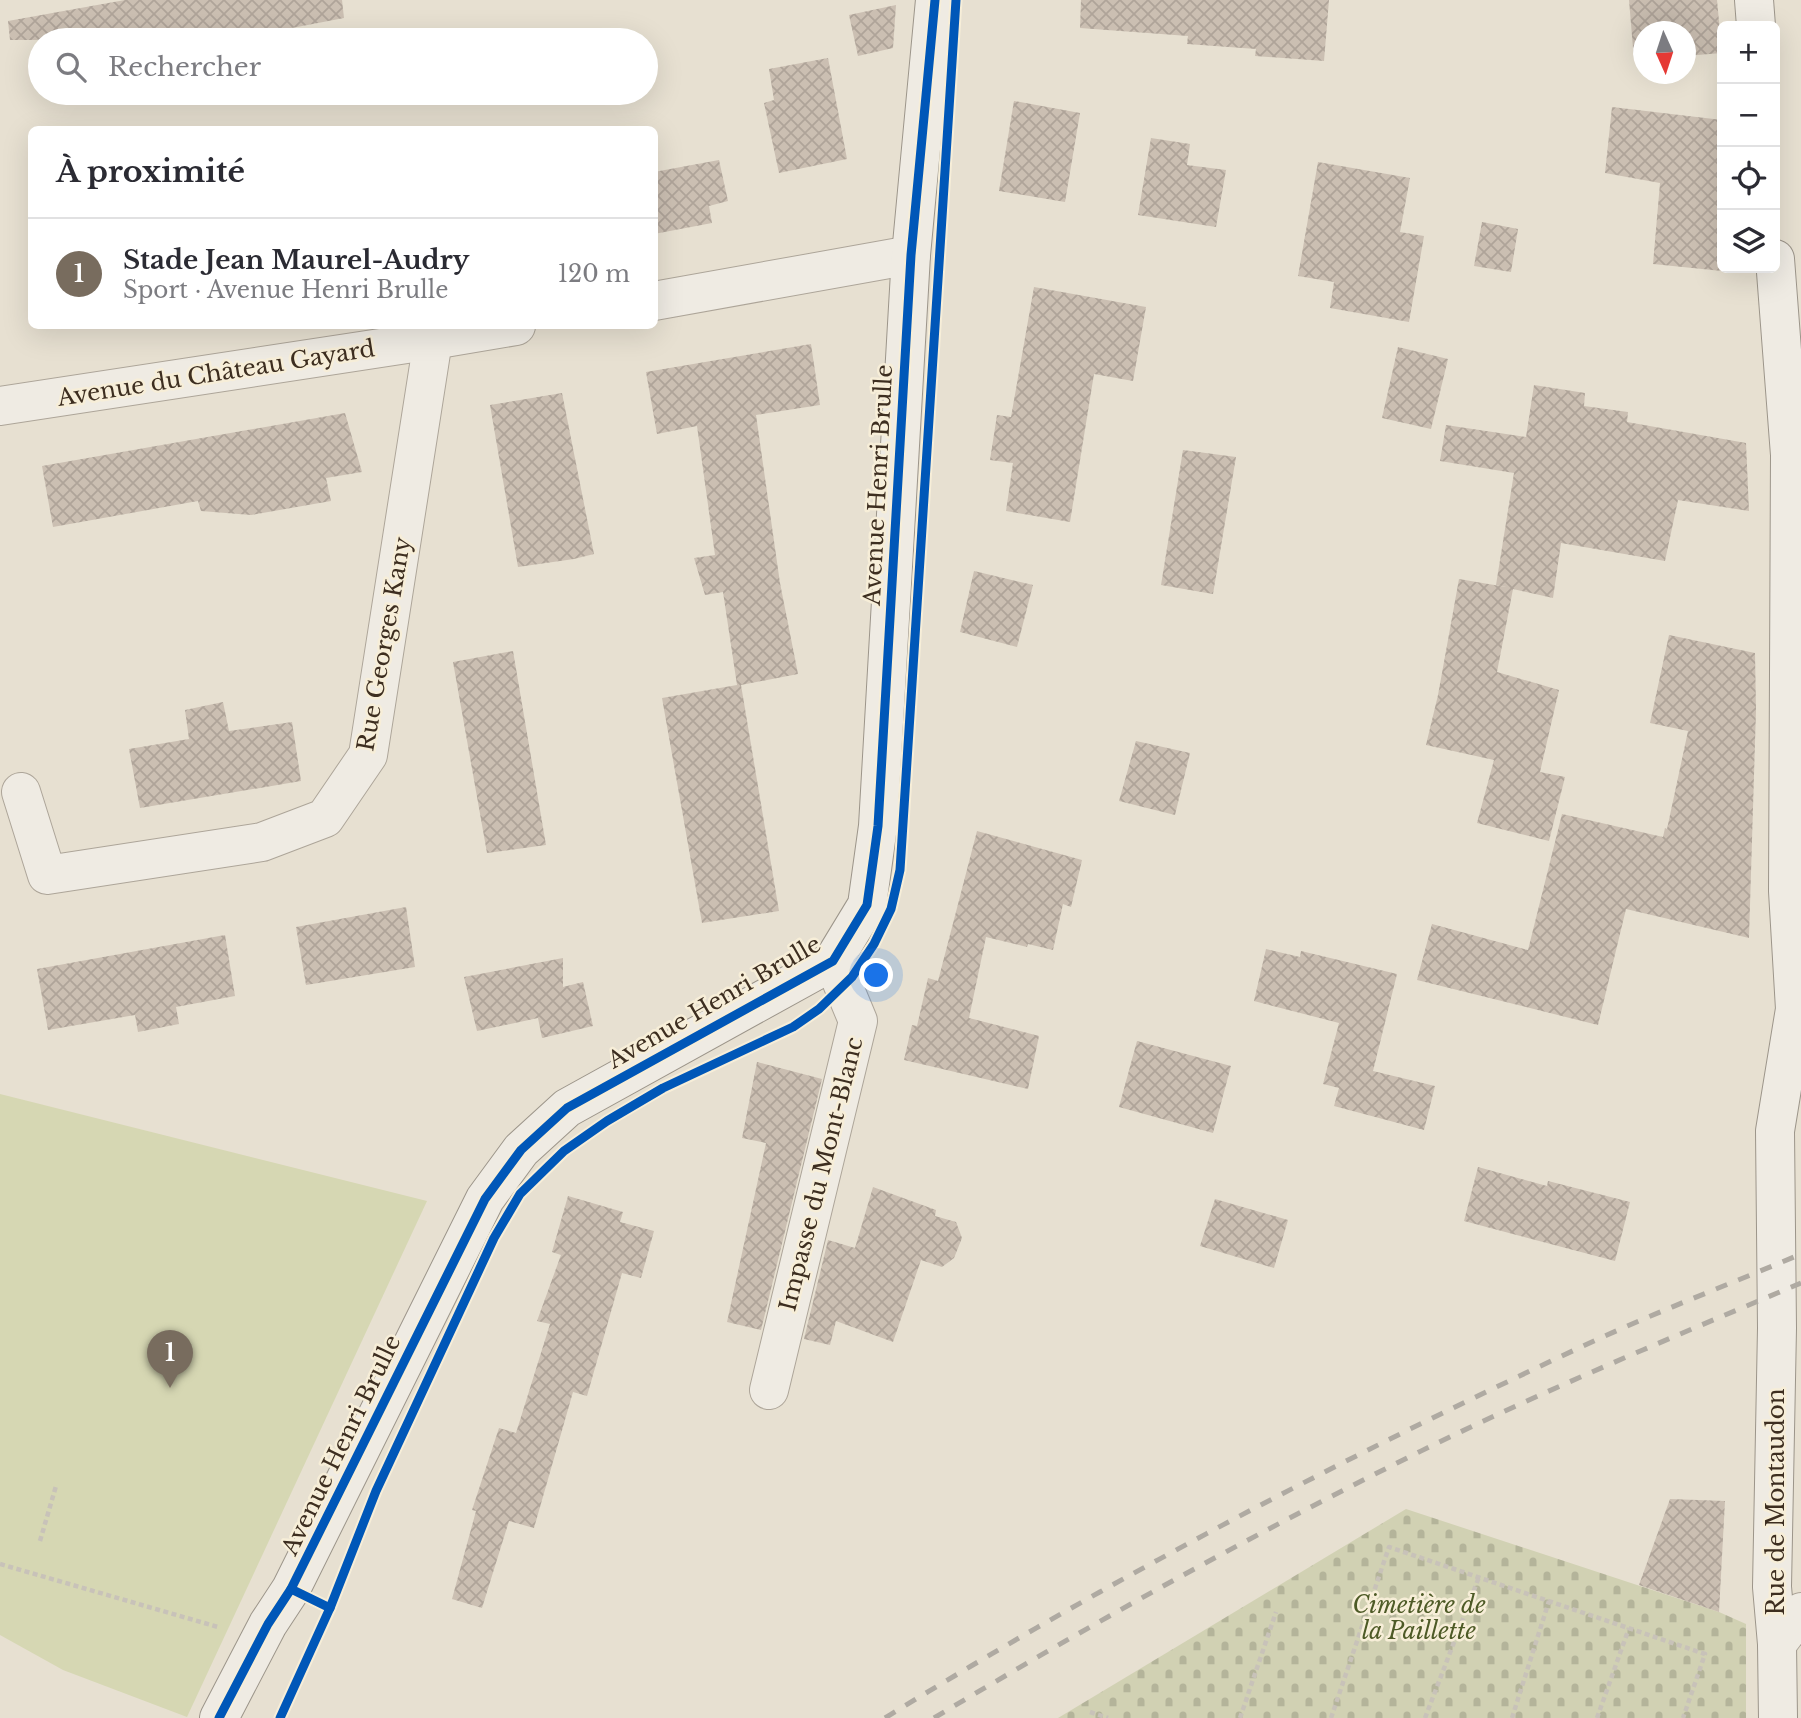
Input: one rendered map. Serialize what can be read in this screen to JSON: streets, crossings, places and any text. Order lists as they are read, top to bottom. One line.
{"streets":{"street":["Avenue du Château Gayard","Avenue Henri Brulle","Rue Georges Kany","Impasse du Mont-Blanc","Rue de Montaudon"]},"crossings":[["Avenue du Château Gayard","Rue Georges Kany"],["Avenue Henri Brulle","Impasse du Mont-Blanc"]],"parks":["Cimetière de la Paillette"],"north":"bottom","page":{"map_buttons":["+","−"],"search":"Rechercher","heading":"À proximité","list":[{"mark":"1","name":"Stade Jean Maurel-Audry","note":"Sport · Avenue Henri Brulle","value":"120 m"}],"pins":"1"}}
